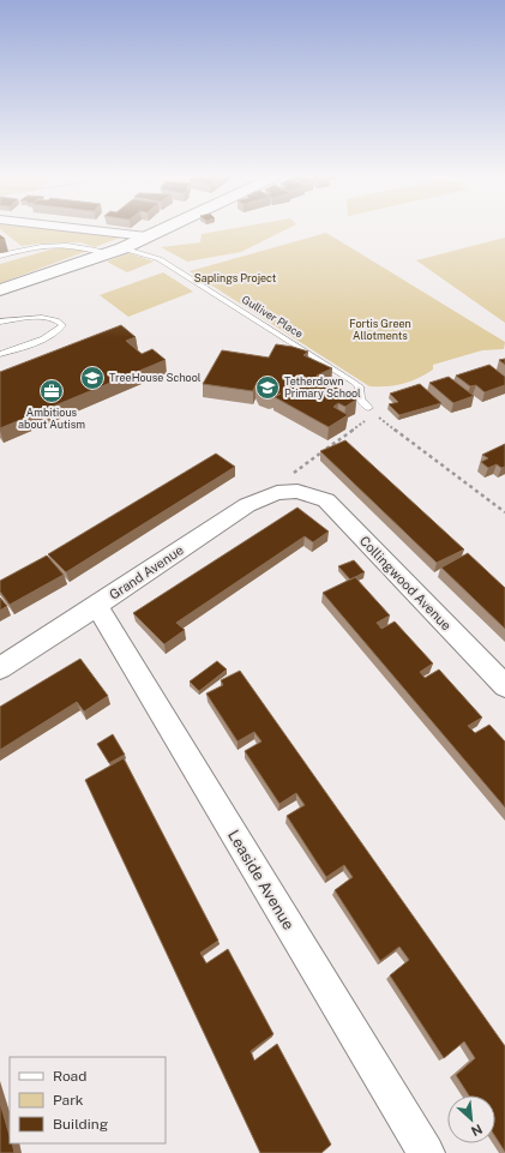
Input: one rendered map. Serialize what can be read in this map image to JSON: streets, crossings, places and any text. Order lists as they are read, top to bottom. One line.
{"streets":{"street":["Grand Avenue","Collingwood Avenue","Leaside Avenue"],"lane":["Gulliver Place"]},"crossings":[["Grand Avenue","Collingwood Avenue"],["Grand Avenue","Leaside Avenue"]],"parks":["Saplings Project","Fortis Green Allotments"],"places":{"school or university":["TreeHouse School","Tetherdown Primary School"],"office":["Ambitious about Autism"]},"legend":["Road","Park","Building"],"north":"bottom right"}
